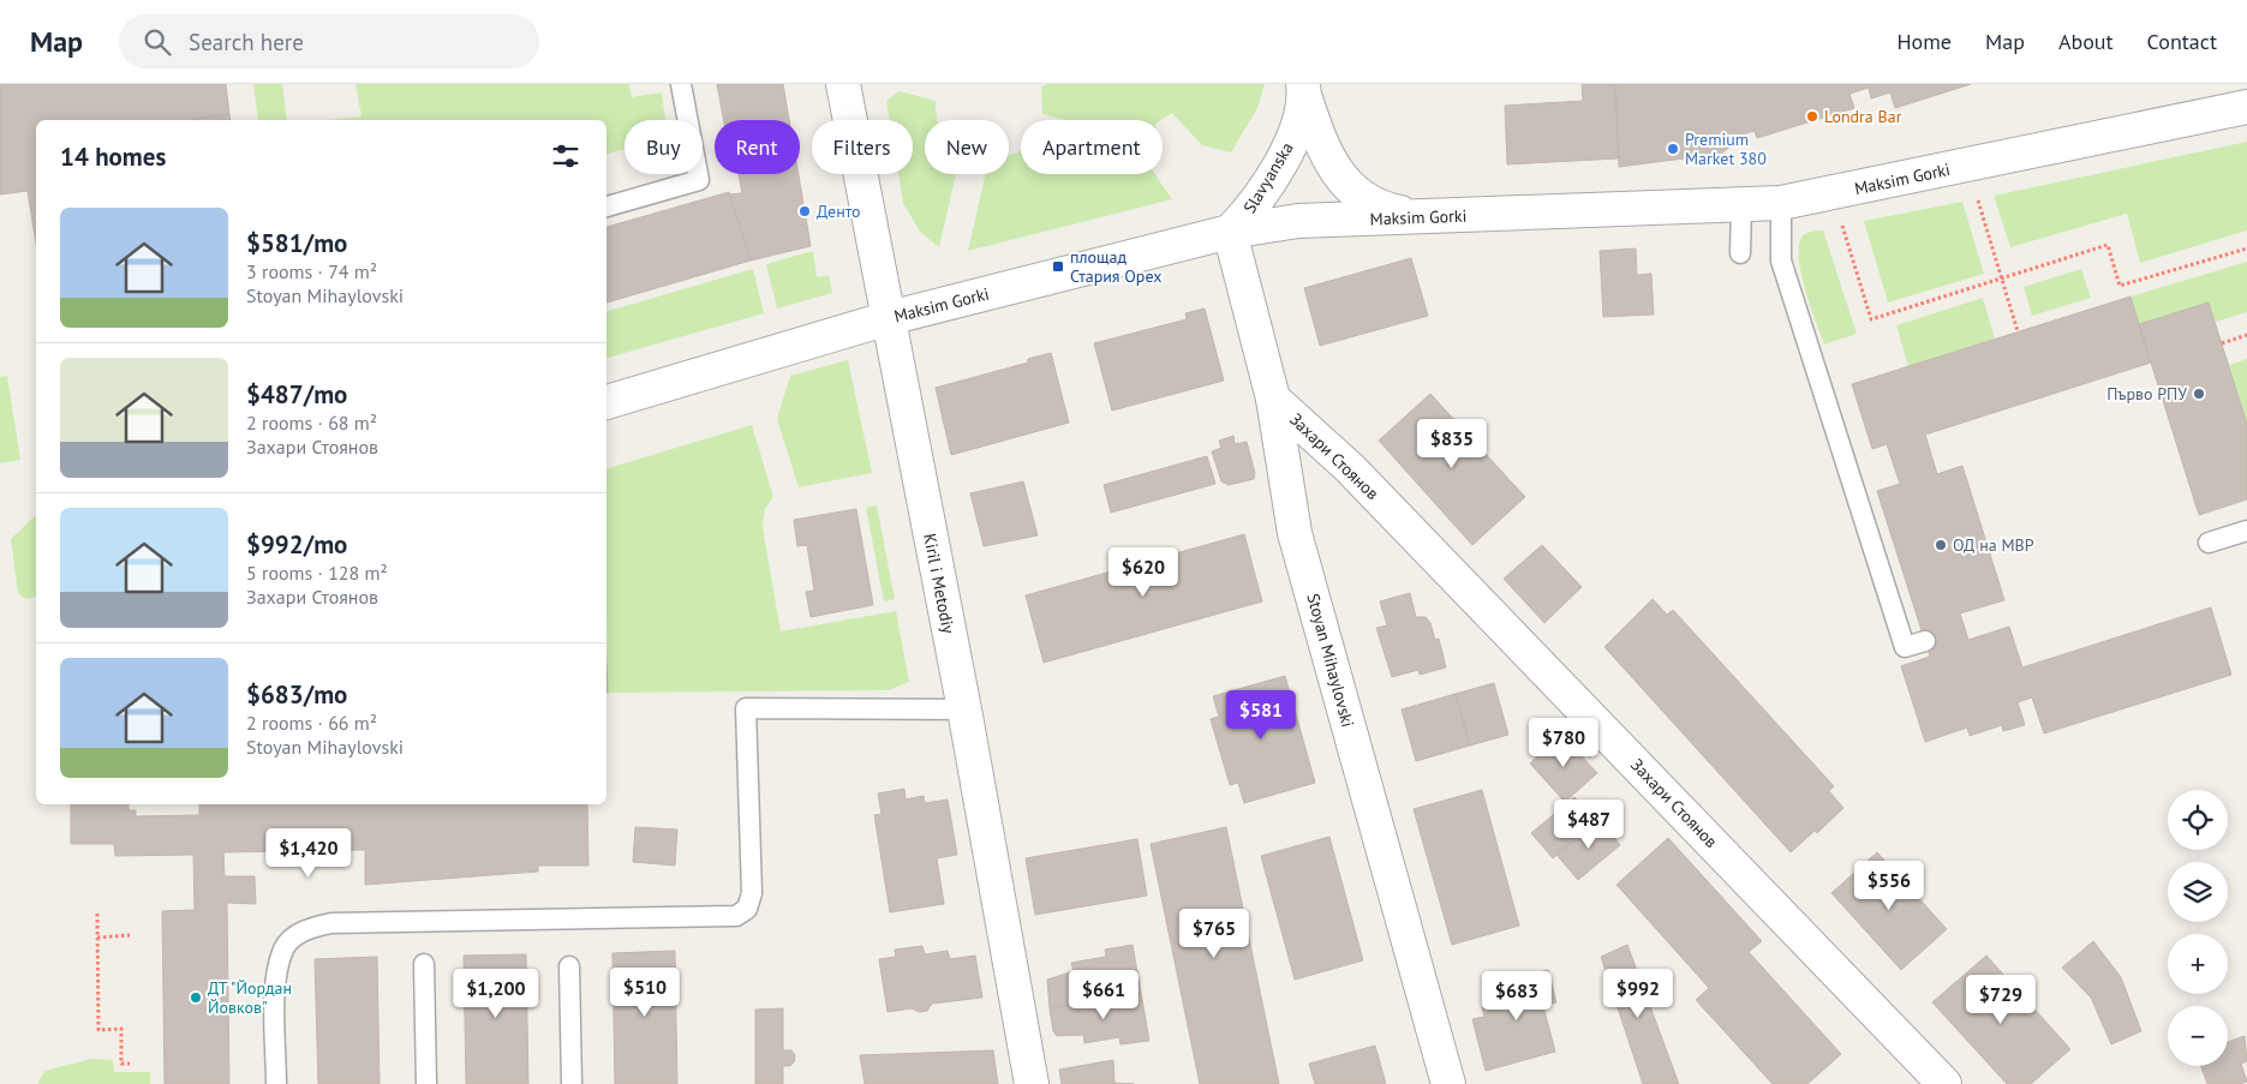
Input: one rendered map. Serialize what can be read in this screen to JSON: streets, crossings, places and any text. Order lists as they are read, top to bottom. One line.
{"streets":{"street":["Slavyanska","Maksim Gorki","Захари Стоянов","Kiril i Metodiy","Stoyan Mihaylovski"]},"crossings":[["Slavyanska","Maksim Gorki"],["Slavyanska","Stoyan Mihaylovski"],["Maksim Gorki","Kiril i Metodiy"],["Maksim Gorki","Stoyan Mihaylovski"],["Захари Стоянов","Stoyan Mihaylovski"]],"places":{"other":["Londra Bar","Premium Market 380","Денто","Първо РПУ","ОД на МВР","ДТ \"Йордан Йовков\""],"transit":["площад Стария Орех"]},"page":{"header":"Map","search":"Search here","nav":["Home","Map","About","Contact"],"chip":["Buy","Rent","Filters","New","Apartment"],"heading":"14 homes","list":[{"name":"$581/mo","note":"3 rooms · 74 m² · Stoyan Mihaylovski"},{"name":"$487/mo","note":"2 rooms · 68 m² · Захари Стоянов"},{"name":"$992/mo","note":"5 rooms · 128 m² · Захари Стоянов"},{"name":"$683/mo","note":"2 rooms · 66 m² · Stoyan Mihaylovski"}],"price":["$835","$620","$581","$780","$487","$1,420","$556","$765","$510","$1,200","$992","$661","$683","$729"],"map_buttons":["+","−"]}}
